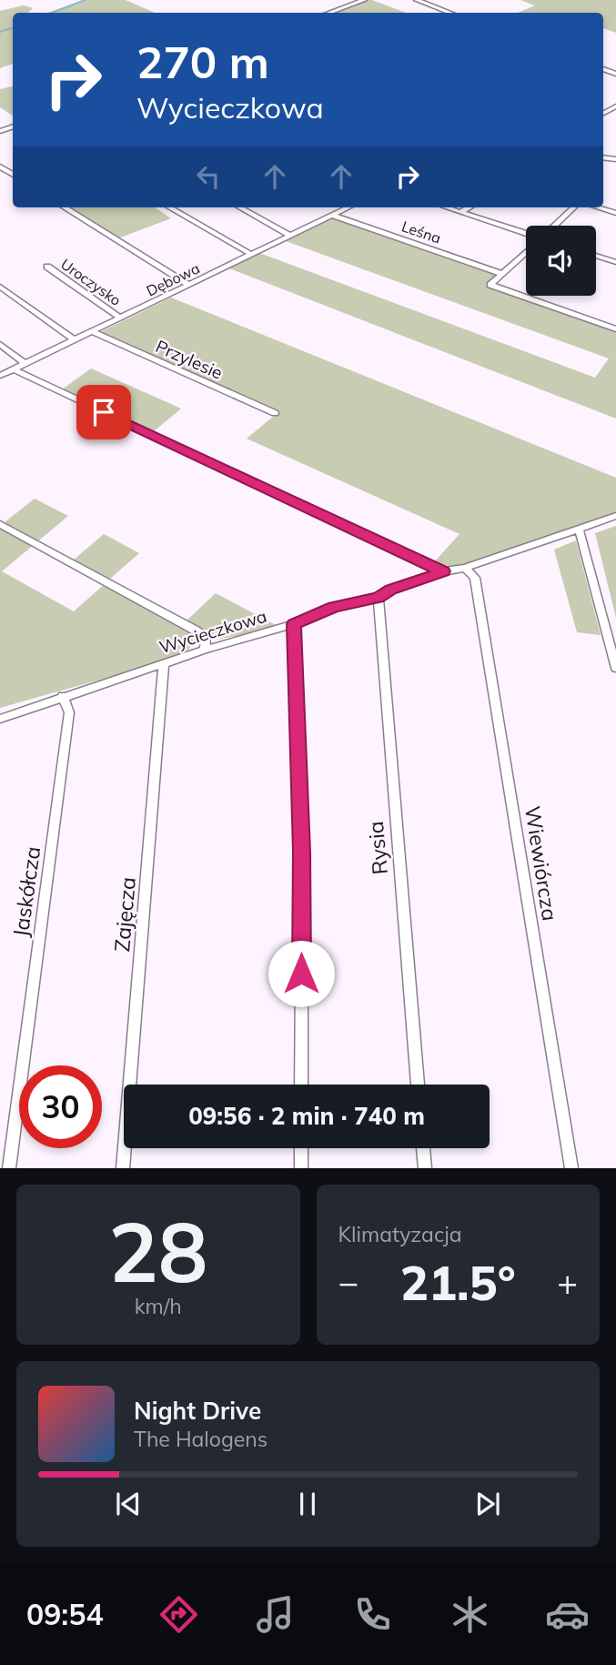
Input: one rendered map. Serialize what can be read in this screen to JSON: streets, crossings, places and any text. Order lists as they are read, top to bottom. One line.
{"streets":{"street":["Leśna","Dębowa","Uroczysko","Przylesie","Wycieczkowa","Rysia","Wiewiórcza","Jaskółcza","Zajęcza"]},"crossings":[["Leśna","Dębowa"],["Dębowa","Uroczysko"],["Dębowa","Przylesie"],["Wycieczkowa","Rysia"],["Wycieczkowa","Wiewiórcza"],["Wycieczkowa","Jaskółcza"],["Wycieczkowa","Zajęcza"]],"page":{"turn":["270 m","Wycieczkowa"],"limit":"30","trip":"09:56 · 2 min · 740 m","tile":[["28","km/h"],"Klimatyzacja"],"heat":["−","21.5°","+"],"song":["Night Drive","The Halogens"],"tabs":"09:54"}}
